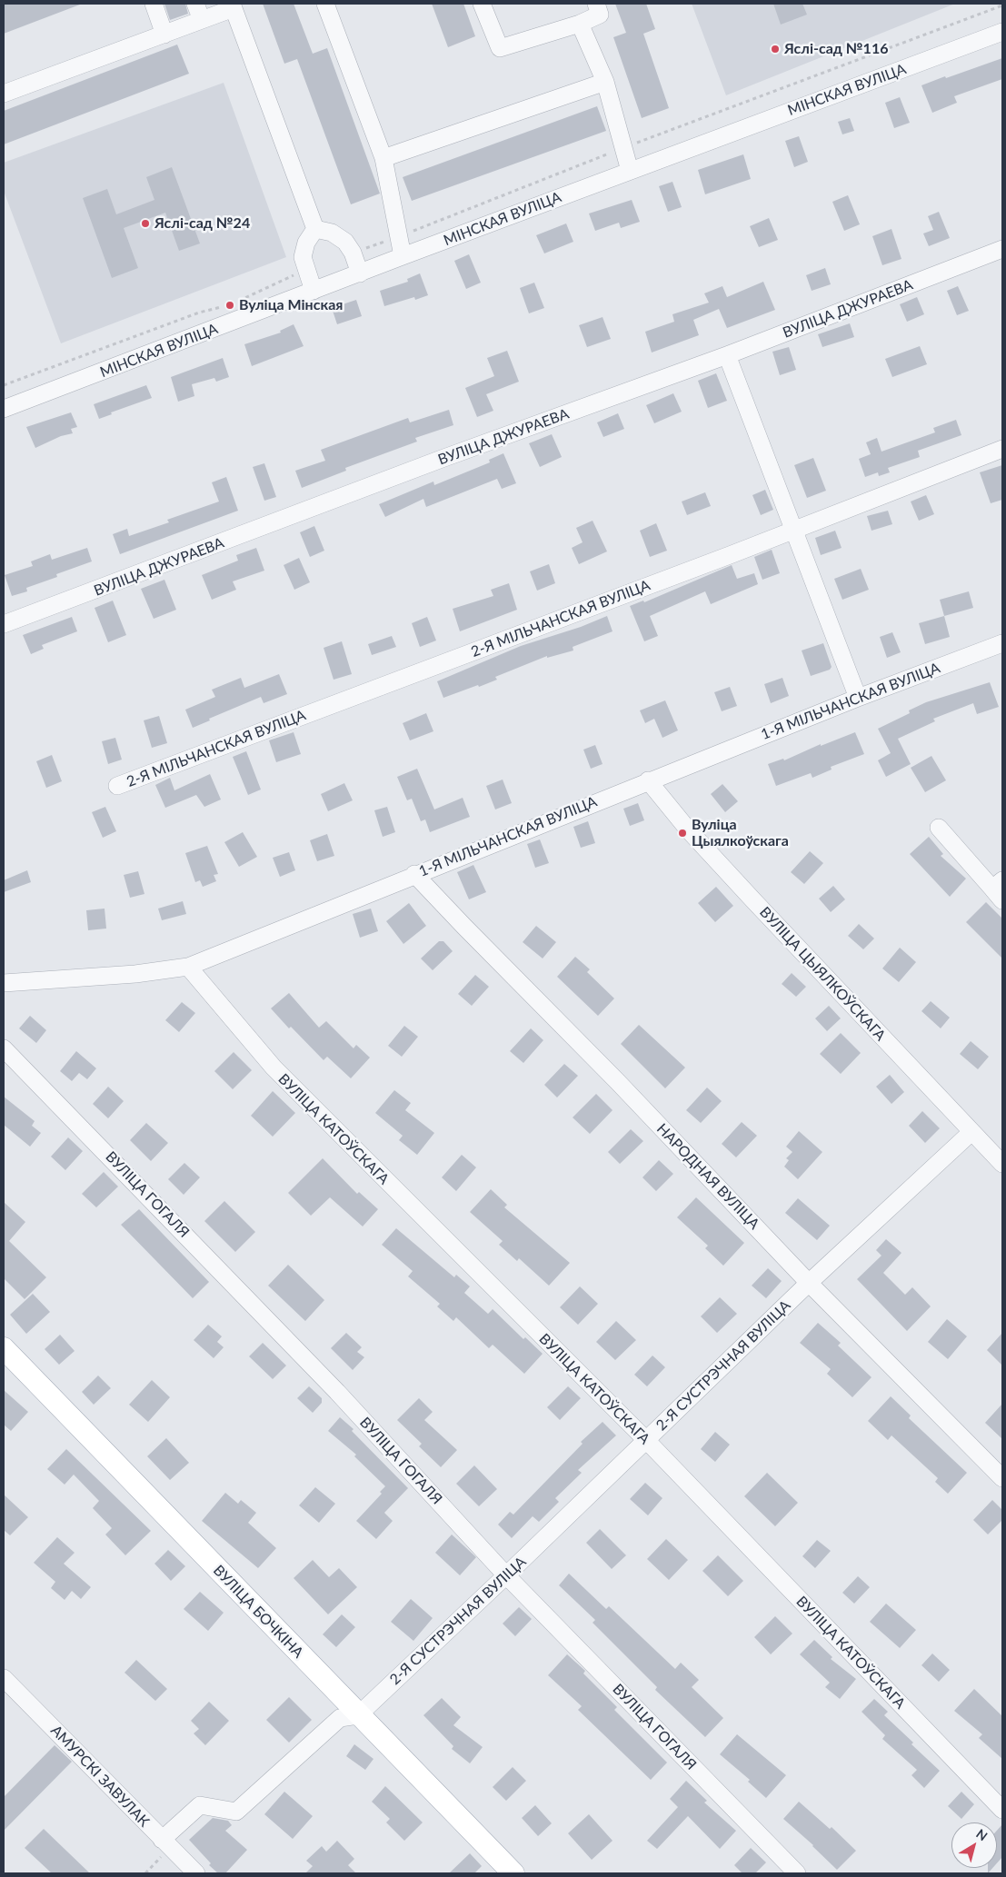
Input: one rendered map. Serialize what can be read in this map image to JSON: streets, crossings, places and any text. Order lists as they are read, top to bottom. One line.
{"streets":{"main road":["ВУЛІЦА БОЧКІНА"],"street":["МІНСКАЯ ВУЛІЦА","ВУЛІЦА ДЖУРАЕВА","2-Я МІЛЬЧАНСКАЯ ВУЛІЦА","1-Я МІЛЬЧАНСКАЯ ВУЛІЦА","ВУЛІЦА ЦЫЯЛКОЎСКАГА","ВУЛІЦА КАТОЎСКАГА","НАРОДНАЯ ВУЛІЦА","ВУЛІЦА ГОГАЛЯ","2-Я СУСТРЭЧНАЯ ВУЛІЦА","АМУРСКІ ЗАВУЛАК"]},"crossings":[["1-Я МІЛЬЧАНСКАЯ ВУЛІЦА","ВУЛІЦА ЦЫЯЛКОЎСКАГА"],["1-Я МІЛЬЧАНСКАЯ ВУЛІЦА","ВУЛІЦА КАТОЎСКАГА"],["1-Я МІЛЬЧАНСКАЯ ВУЛІЦА","НАРОДНАЯ ВУЛІЦА"],["ВУЛІЦА ЦЫЯЛКОЎСКАГА","2-Я СУСТРЭЧНАЯ ВУЛІЦА"],["ВУЛІЦА КАТОЎСКАГА","2-Я СУСТРЭЧНАЯ ВУЛІЦА"],["НАРОДНАЯ ВУЛІЦА","2-Я СУСТРЭЧНАЯ ВУЛІЦА"],["ВУЛІЦА ГОГАЛЯ","2-Я СУСТРЭЧНАЯ ВУЛІЦА"],["2-Я СУСТРЭЧНАЯ ВУЛІЦА","ВУЛІЦА БОЧКІНА"]],"places":["Яслі-сад №116","Яслі-сад №24","Вуліца Мінская","Вуліца Цыялкоўскага"],"north":"top right"}
